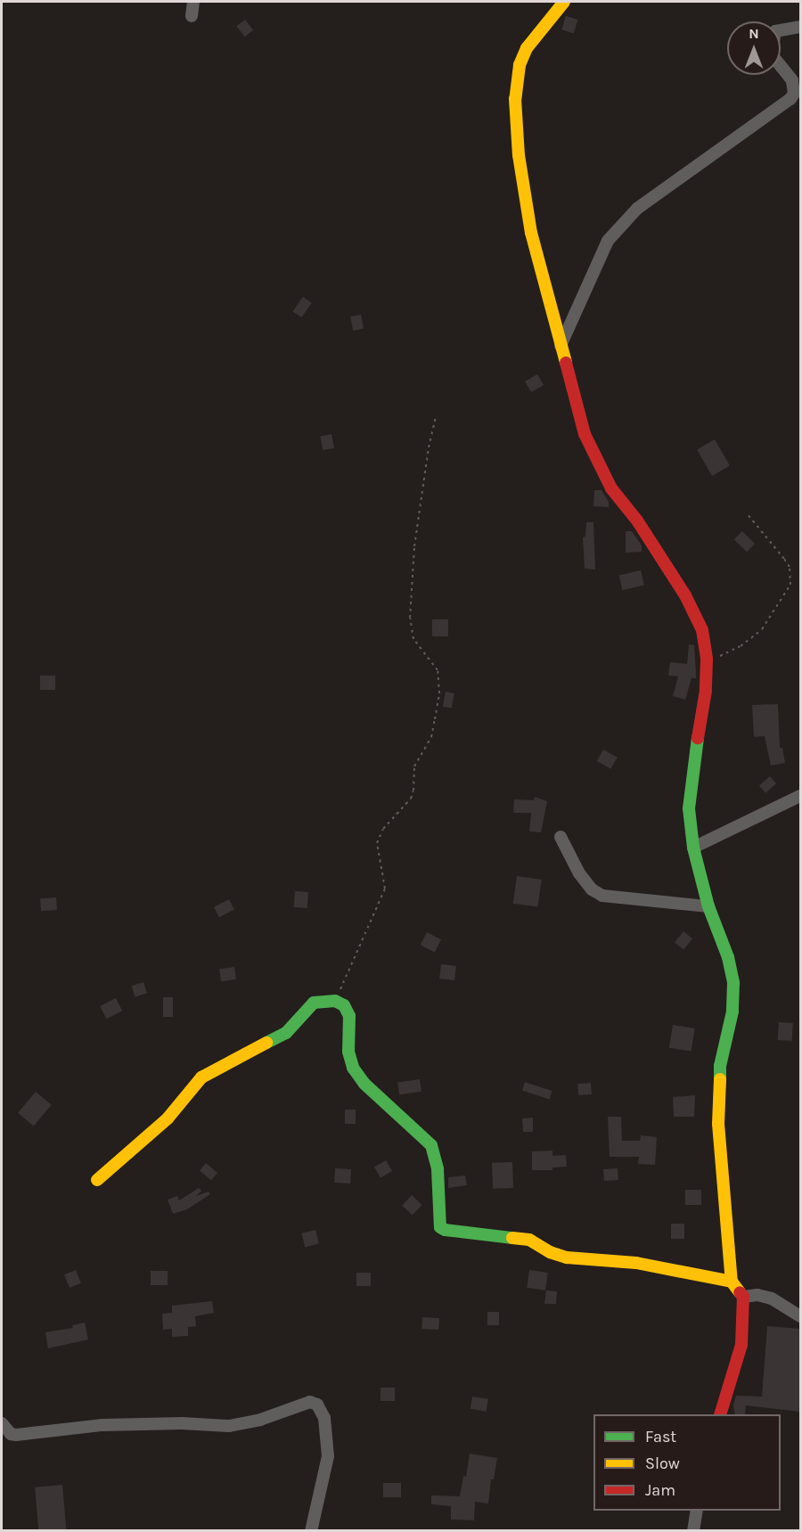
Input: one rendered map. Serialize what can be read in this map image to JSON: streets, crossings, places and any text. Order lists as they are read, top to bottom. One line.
{"legend":["Fast","Slow","Jam"],"north":"top"}
